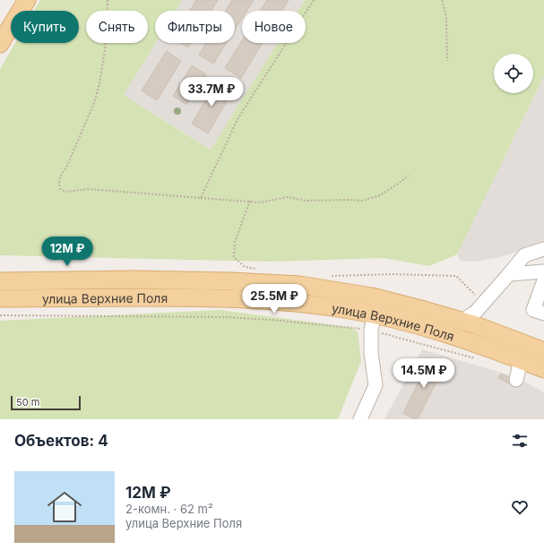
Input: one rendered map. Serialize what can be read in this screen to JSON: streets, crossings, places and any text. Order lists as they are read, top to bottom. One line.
{"streets":{"main road":["улица Верхние Поля"]},"scale_bar":"50 m","page":{"chip":["Купить","Снять","Фильтры","Новое"],"price":["33.7M ₽","12M ₽","25.5M ₽","14.5M ₽"],"scale":"50 m","heading":"Объектов: 4","list":[{"name":"12M ₽","note":"2-комн. · 62 m² · улица Верхние Поля"}]}}
